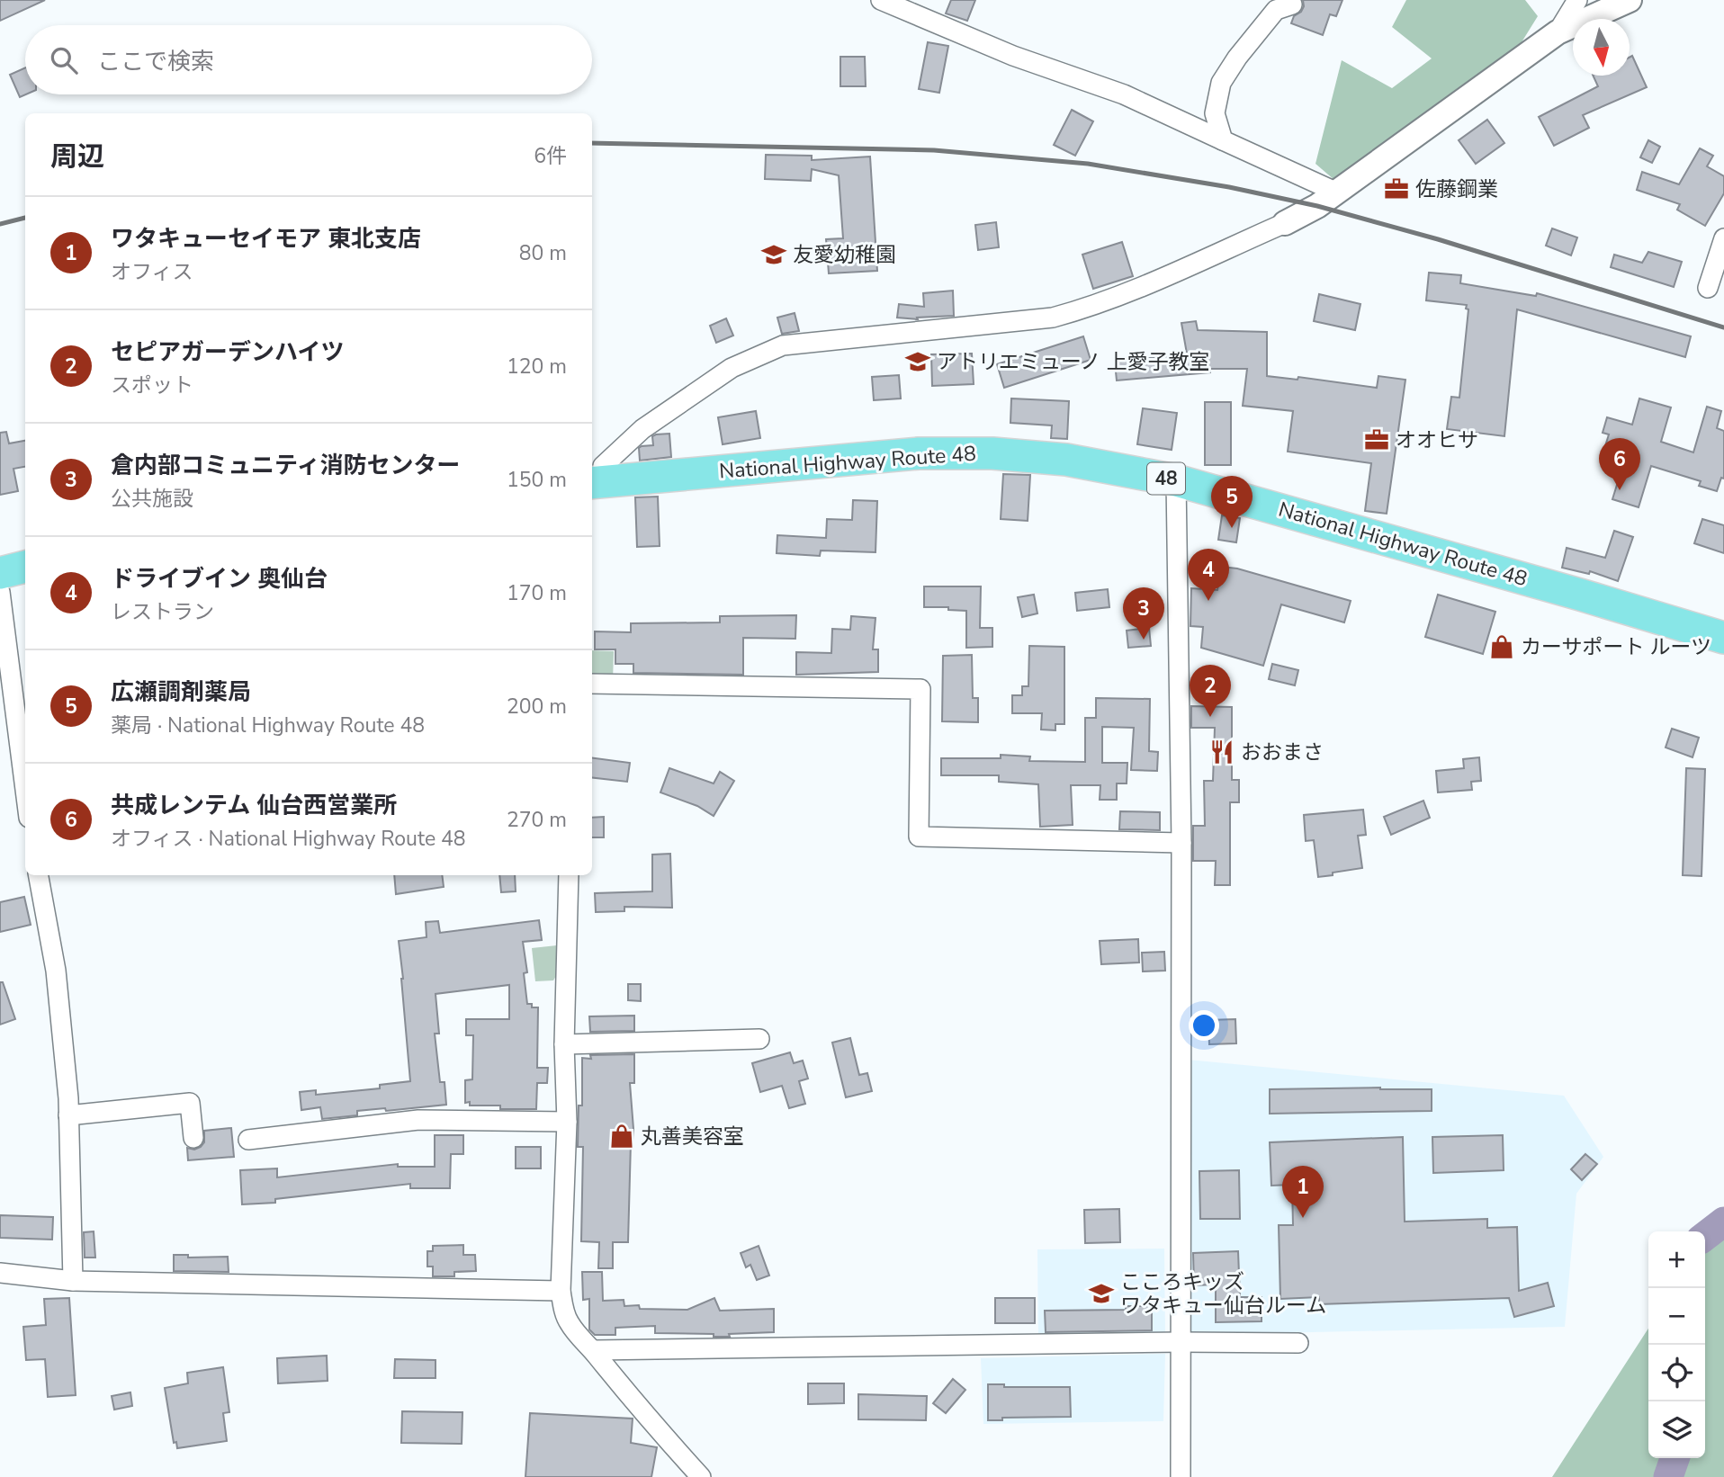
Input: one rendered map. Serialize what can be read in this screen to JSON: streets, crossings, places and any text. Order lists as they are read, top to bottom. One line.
{"streets":{"highway":["National Highway Route 48","48"]},"places":{"office":["佐藤鋼業","オオヒサ"],"school or university":["友愛幼稚園","アトリエミューノ 上愛子教室","こころキッズ ワタキュー仙台ルーム"],"shop":["カーサポート ルーツ","丸善美容室"],"restaurant":["おおまさ"]},"north":"bottom","page":{"search":"ここで検索","heading":["周辺","6件"],"list":[{"mark":"1","name":"ワタキューセイモア 東北支店","note":"オフィス","value":"80 m"},{"mark":"2","name":"セピアガーデンハイツ","note":"スポット","value":"120 m"},{"mark":"3","name":"倉内部コミュニティ消防センター","note":"公共施設","value":"150 m"},{"mark":"4","name":"ドライブイン 奥仙台","note":"レストラン","value":"170 m"},{"mark":"5","name":"広瀬調剤薬局","note":"薬局 · National Highway Route 48","value":"200 m"},{"mark":"6","name":"共成レンテム 仙台西営業所","note":"オフィス · National Highway Route 48","value":"270 m"}],"pins":["6","5","4","3","2","1"],"map_buttons":["+","−"]}}
